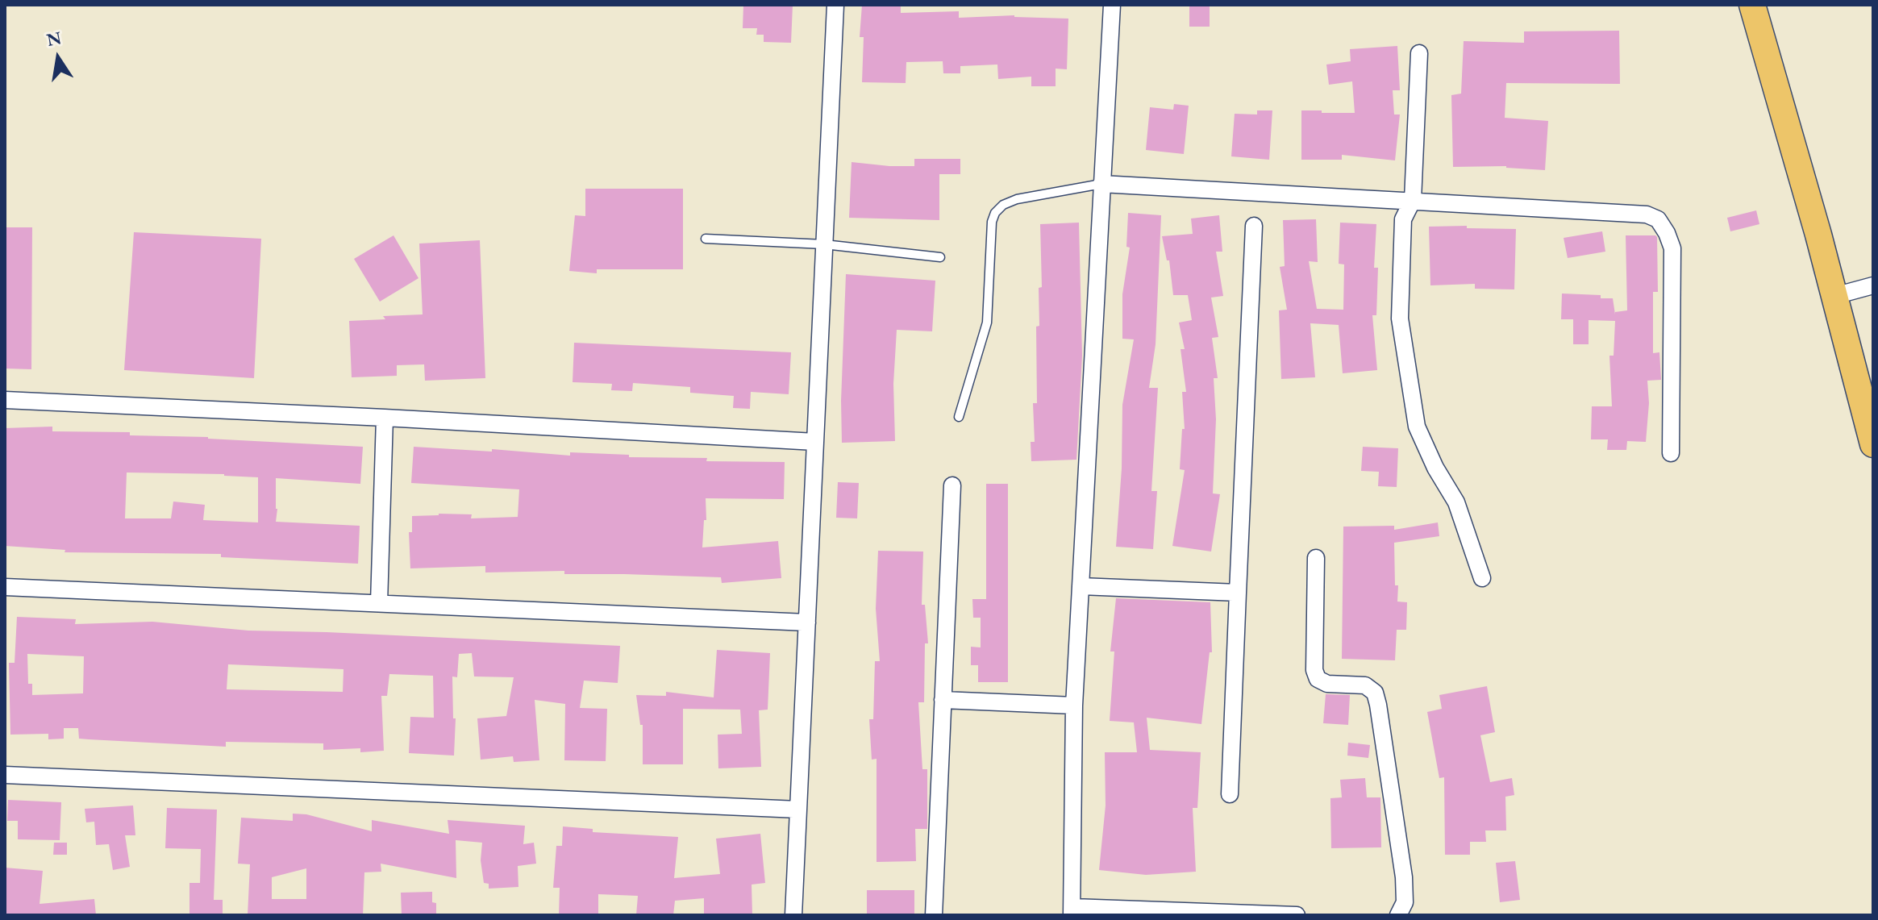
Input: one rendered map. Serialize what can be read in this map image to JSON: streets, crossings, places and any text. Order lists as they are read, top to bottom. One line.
{"north":"top"}
